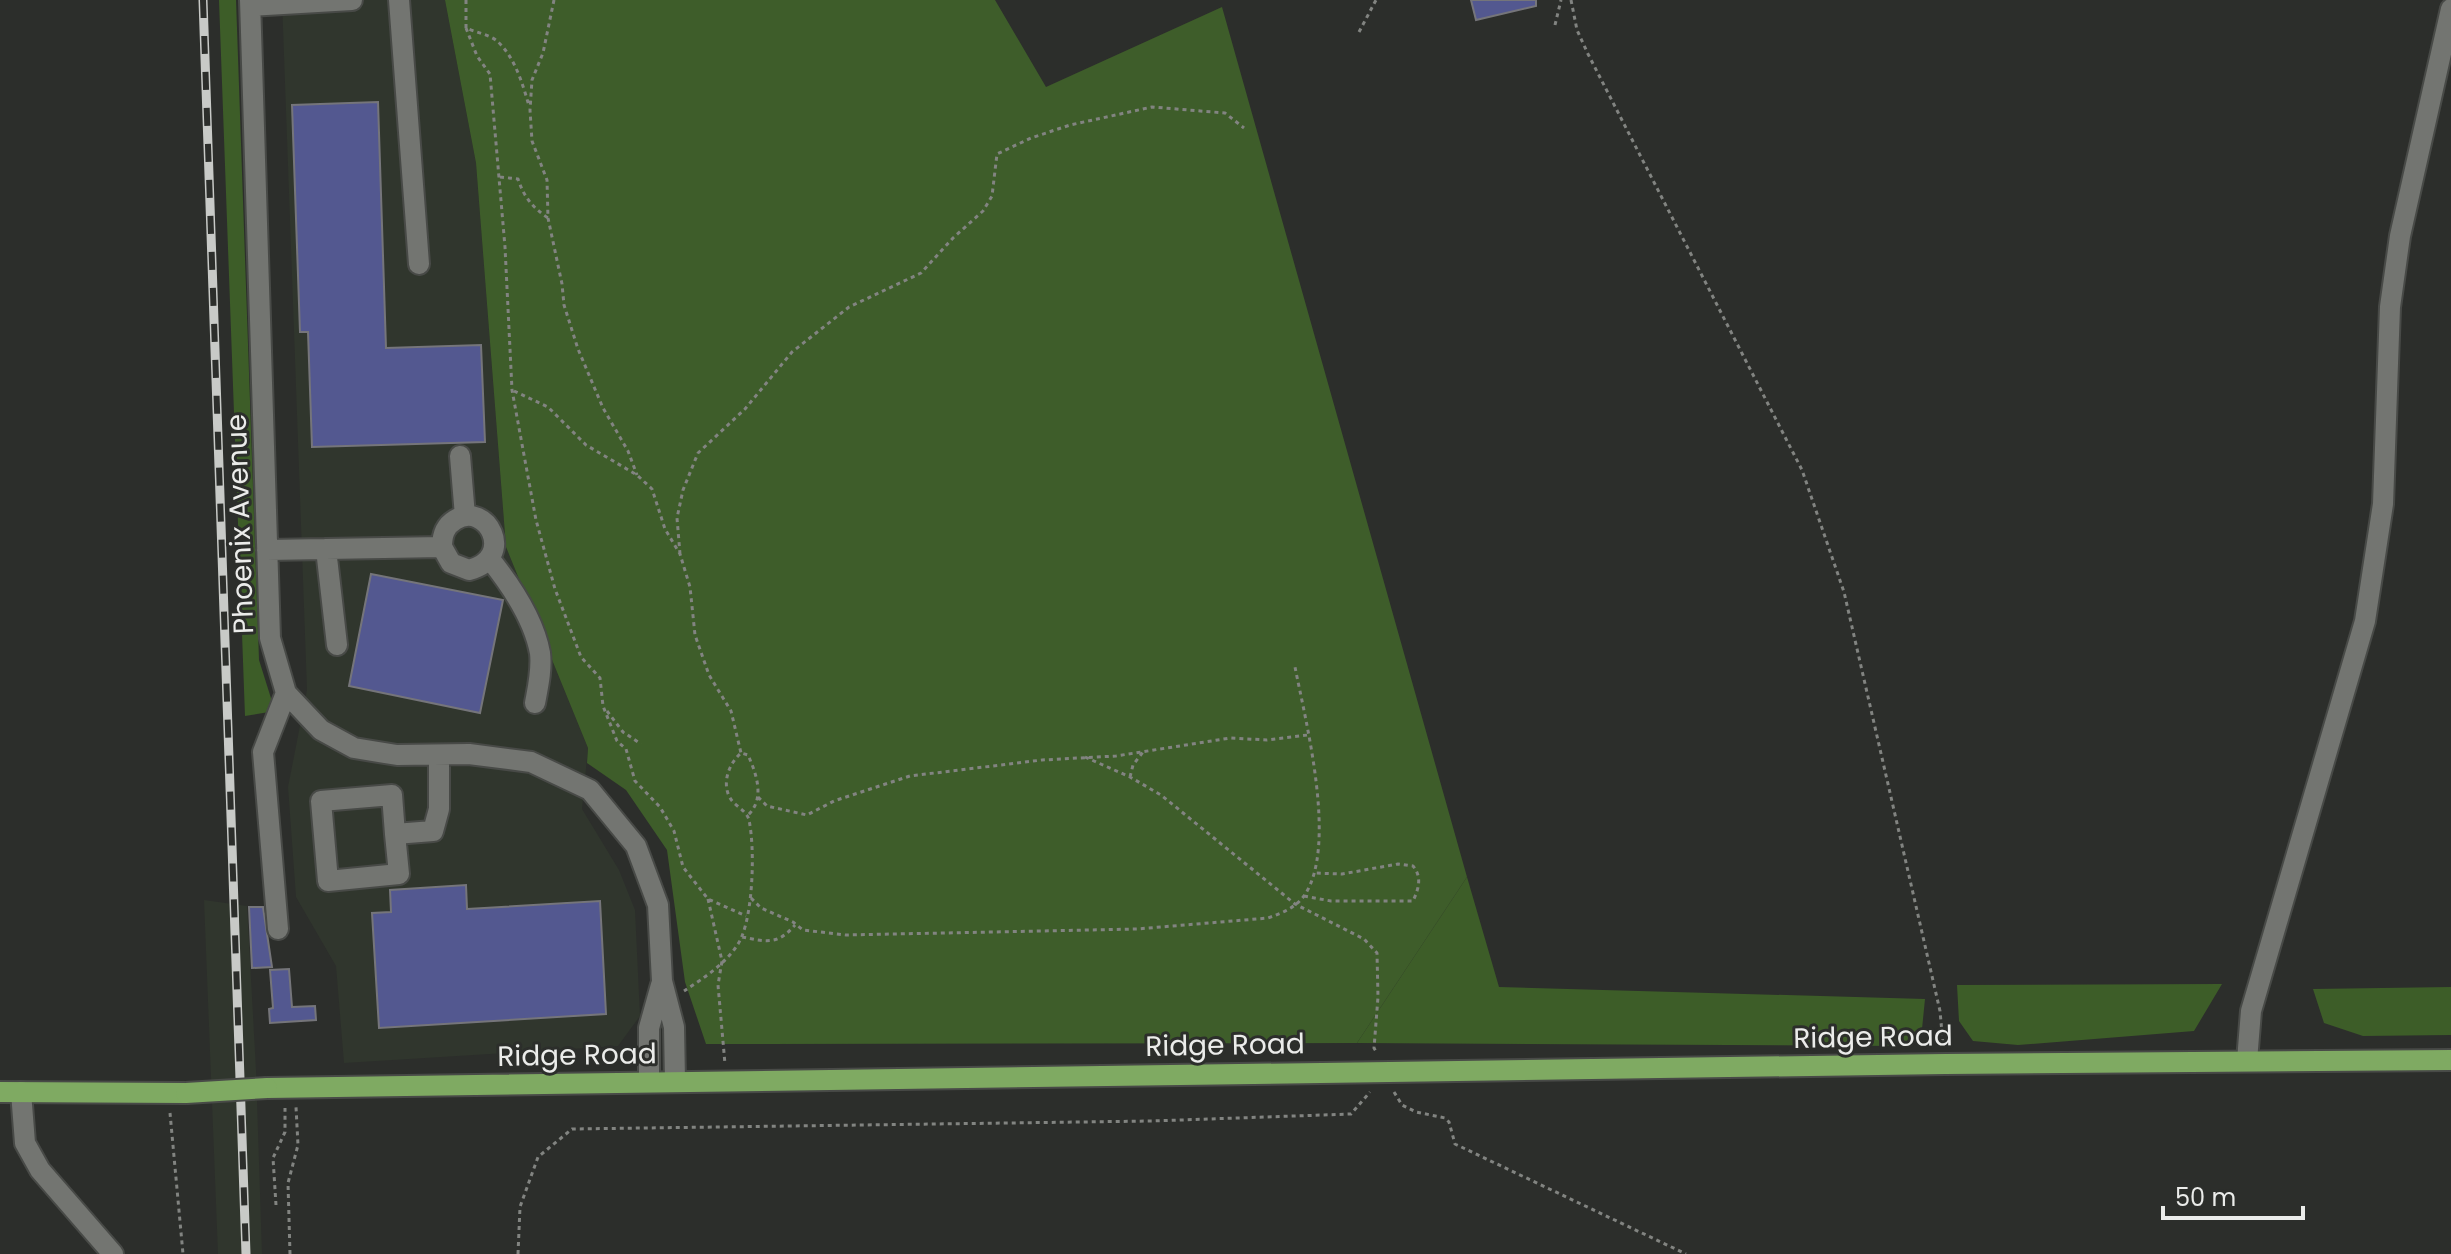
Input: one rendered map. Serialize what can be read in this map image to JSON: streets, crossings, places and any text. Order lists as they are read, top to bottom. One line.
{"streets":{"main road":["Ridge Road"],"lane":["Phoenix Avenue"]},"crossings":[["Phoenix Avenue","Ridge Road"]],"scale_bar":"50 m"}
